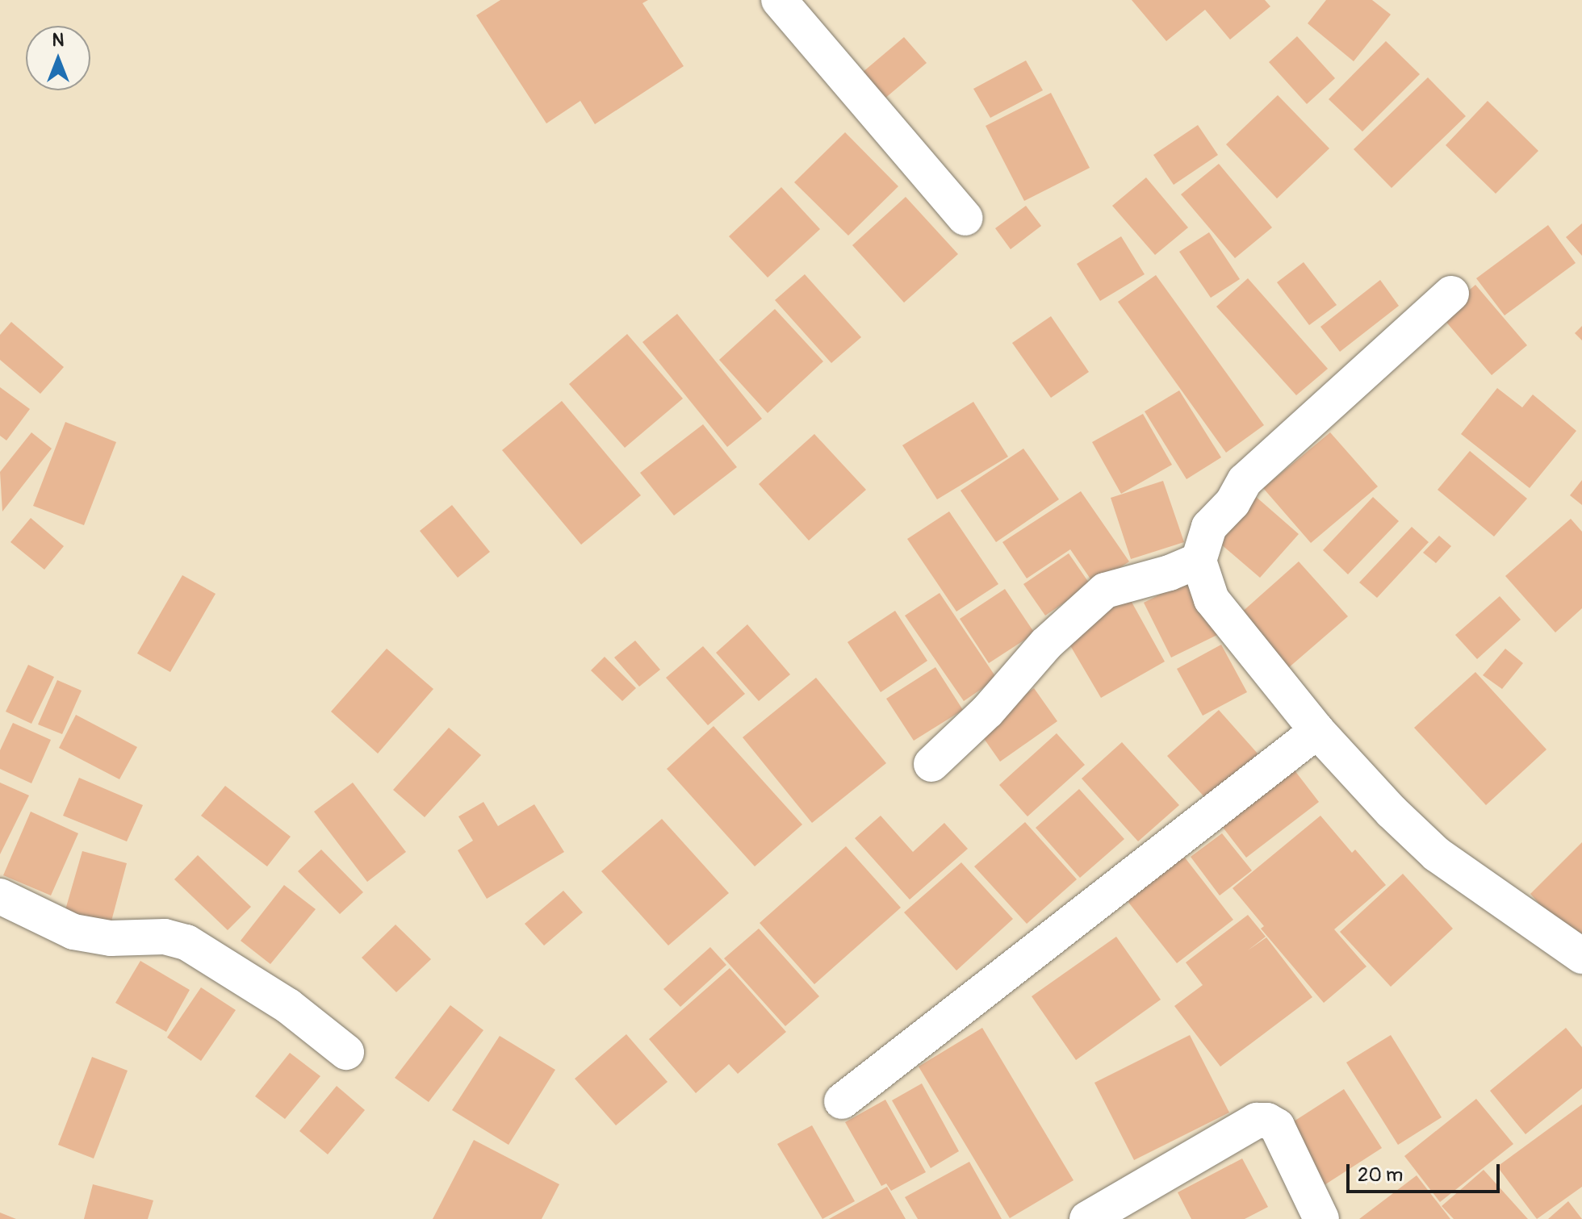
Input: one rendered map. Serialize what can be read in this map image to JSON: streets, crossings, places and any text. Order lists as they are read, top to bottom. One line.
{"scale_bar":"20 m","north":"top"}
